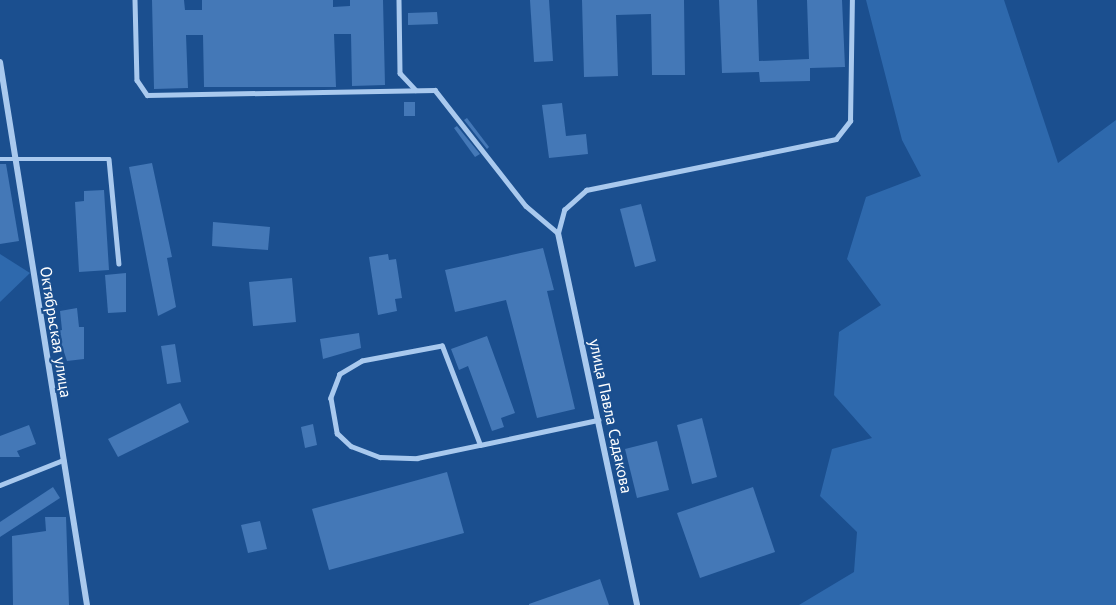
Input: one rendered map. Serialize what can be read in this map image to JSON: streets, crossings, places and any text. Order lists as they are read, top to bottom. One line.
{"streets":{"street":["Октябрьская улица","улица Павла Садакова"]}}
